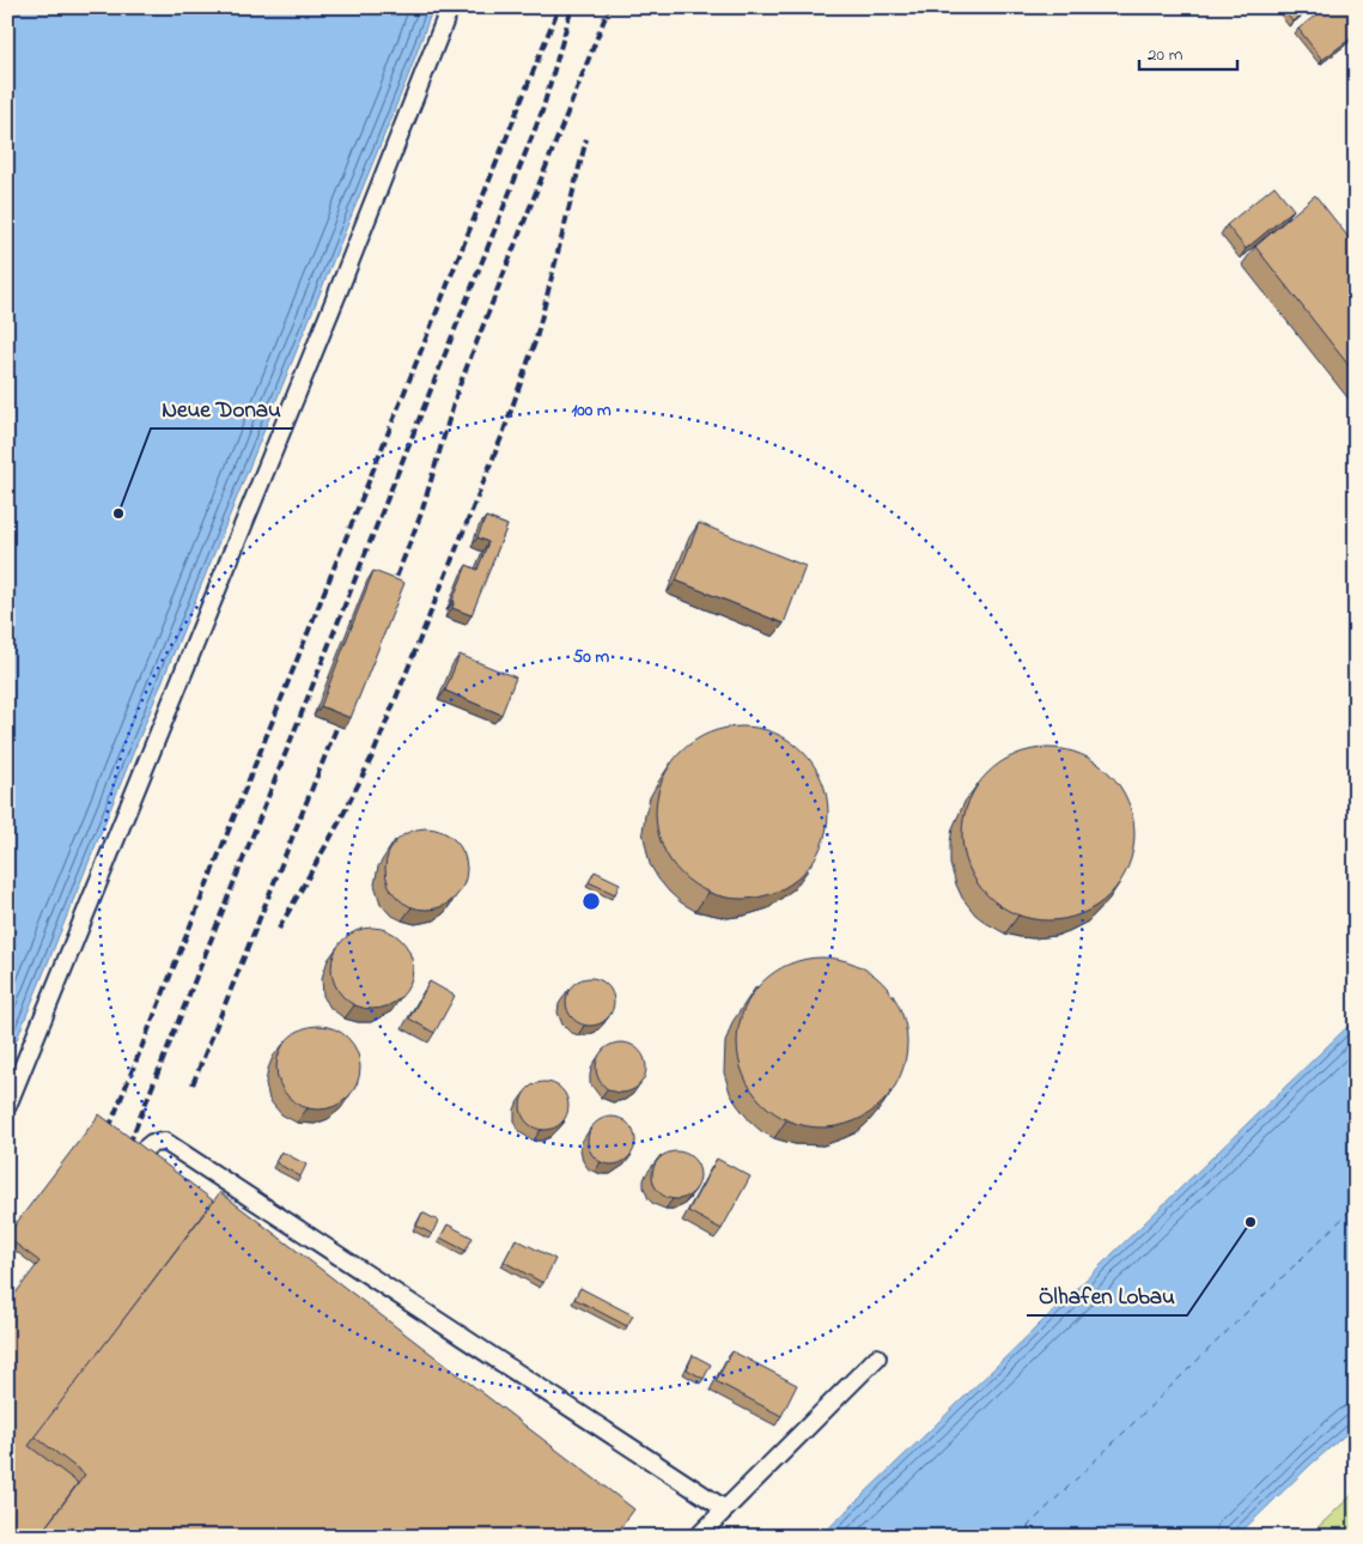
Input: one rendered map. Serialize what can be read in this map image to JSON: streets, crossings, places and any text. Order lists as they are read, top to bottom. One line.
{"places":["Neue Donau","Ölhafen Lobau"],"scale_bar":"20 m","rings":["100 m","50 m"]}
